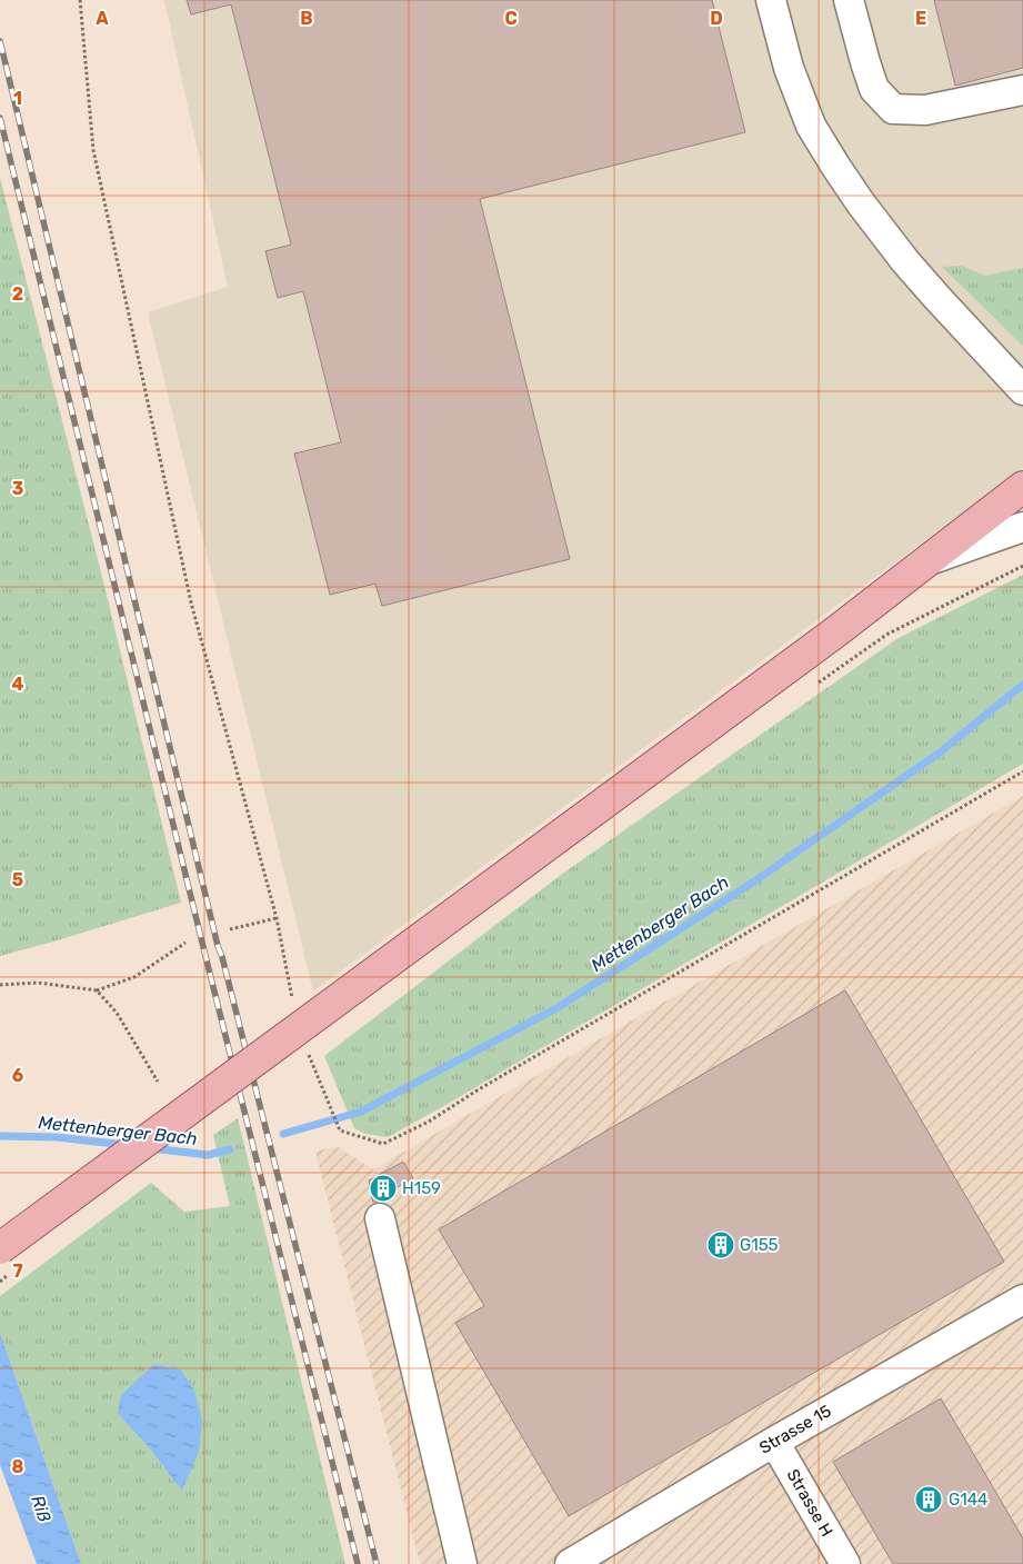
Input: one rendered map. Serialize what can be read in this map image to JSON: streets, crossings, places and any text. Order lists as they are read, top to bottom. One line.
{"streets":{"street":["Strasse 15","Strasse H"]},"crossings":[["Strasse 15","Strasse H"]],"water":["Mettenberger Bach","Riß"],"places":{"building":["H159","G155","G144"]},"grid":{"columns":["A","B","C","D","E"],"rows":["1","2","3","4","5","6","7","8"]}}
